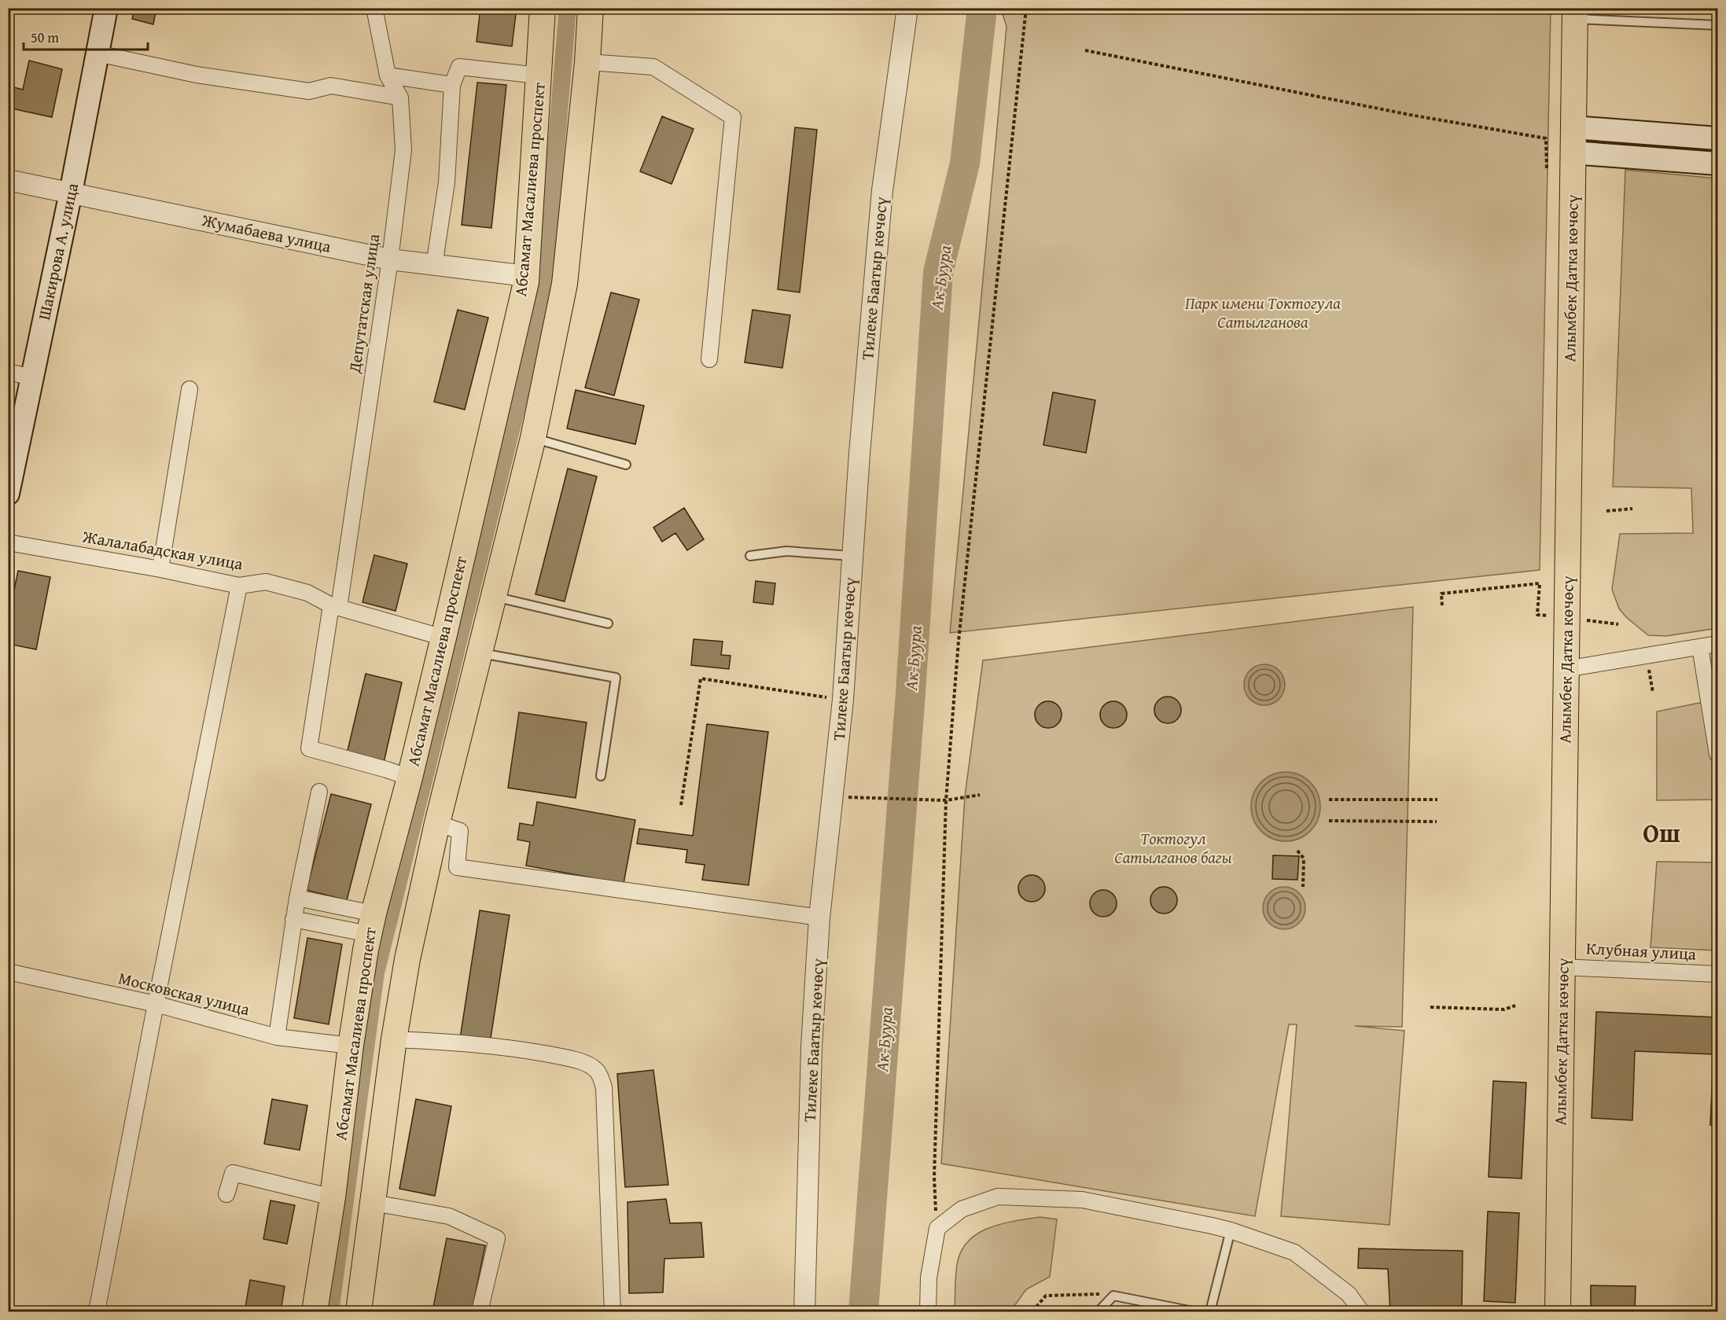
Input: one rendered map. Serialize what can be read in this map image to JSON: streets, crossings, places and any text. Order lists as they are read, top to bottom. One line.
{"streets":{"main road":["Абсамат Масалиева проспект","Шакирова А. улица","Алымбек Датка көчөсү"],"street":["Жумабаева улица","Тилеке Баатыр көчөсү","Депутатская улица","Жалалабадская улица","Клубная улица","Московская улица"]},"crossings":[["Абсамат Масалиева проспект","Жумабаева улица"],["Абсамат Масалиева проспект","Депутатская улица"],["Абсамат Масалиева проспект","Жалалабадская улица"],["Абсамат Масалиева проспект","Московская улица"],["Жумабаева улица","Шакирова А. улица"],["Жумабаева улица","Депутатская улица"],["Алымбек Датка көчөсү","Клубная улица"],["Депутатская улица","Жалалабадская улица"]],"districts":["Ош"],"water":["Ак-Буура"],"parks":["Парк имени Токтогула Сатылганова","Токтогул Сатылганов багы"],"scale_bar":"50 m"}
